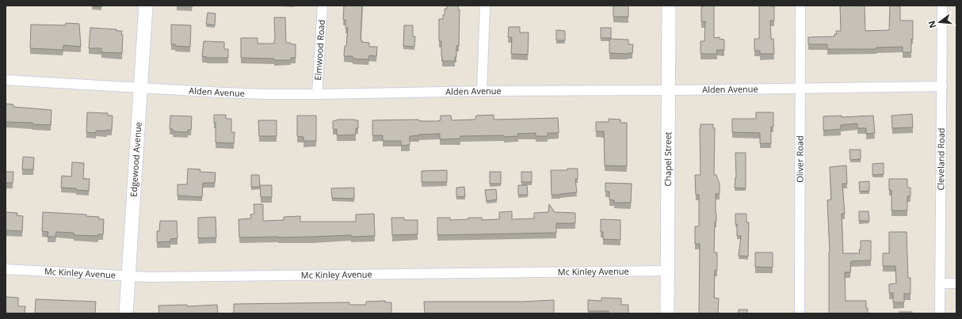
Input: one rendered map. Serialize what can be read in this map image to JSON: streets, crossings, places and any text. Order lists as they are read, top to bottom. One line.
{"streets":{"street":["Elmwood Road","Alden Avenue","Edgewood Avenue","Oliver Road","Chapel Street","Cleveland Road","Mc Kinley Avenue"]},"crossings":[["Elmwood Road","Alden Avenue"],["Alden Avenue","Edgewood Avenue"],["Alden Avenue","Oliver Road"],["Alden Avenue","Chapel Street"],["Alden Avenue","Cleveland Road"],["Edgewood Avenue","Mc Kinley Avenue"],["Chapel Street","Mc Kinley Avenue"]],"north":"left"}
